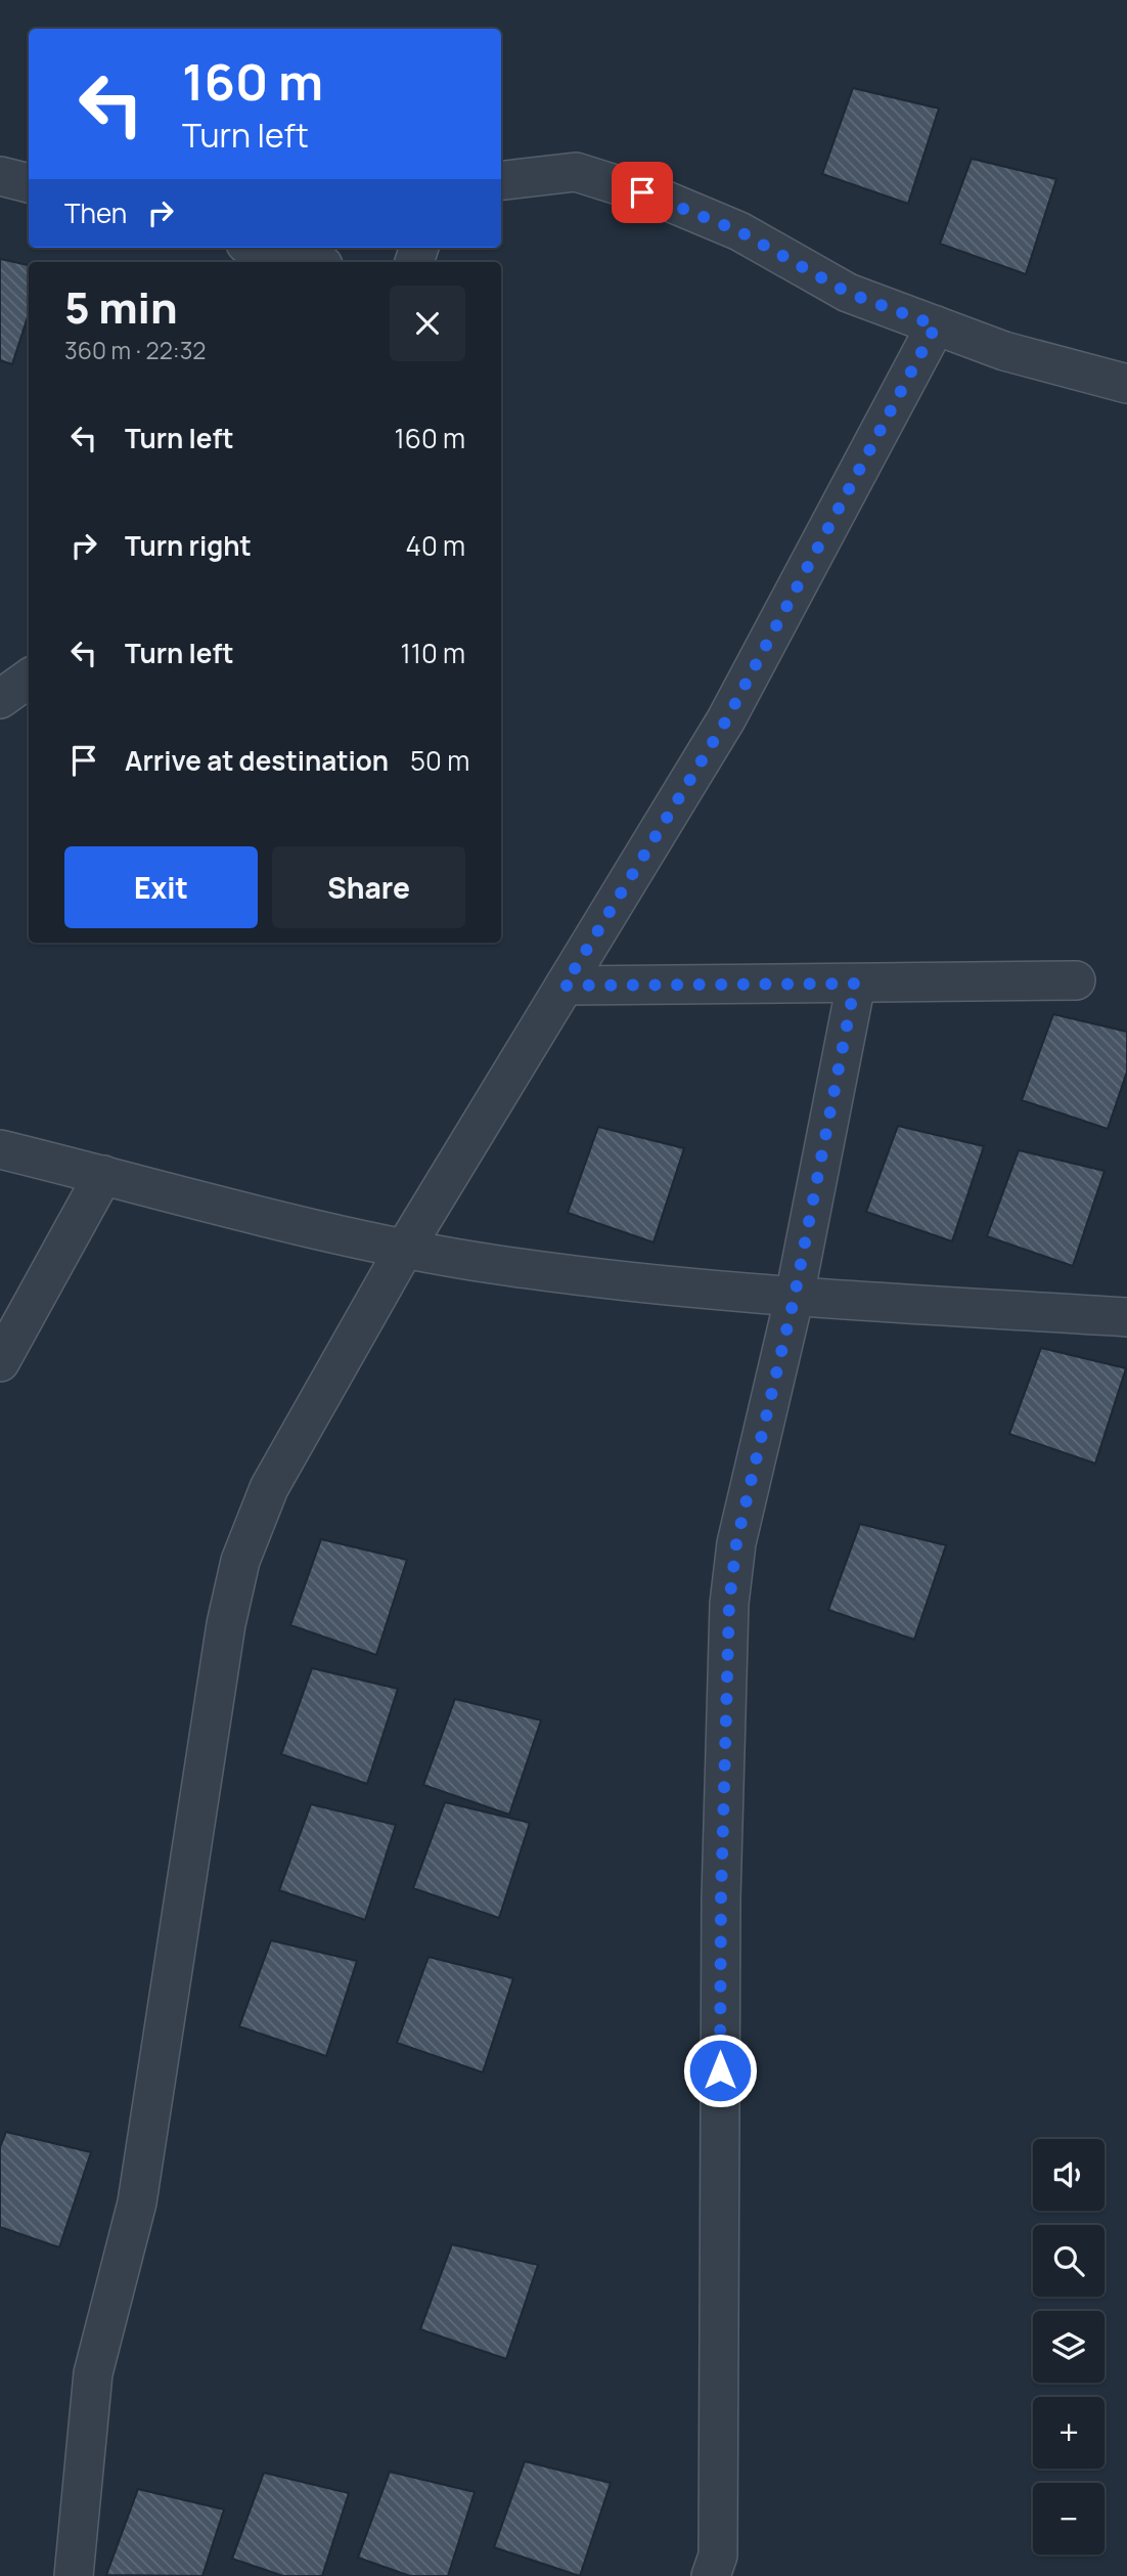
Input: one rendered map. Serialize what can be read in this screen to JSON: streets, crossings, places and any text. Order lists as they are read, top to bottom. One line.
{"page":{"turn":["160 m","Turn left"],"then":"Then","heading":["5 min","360 m · 22:32"],"list":[{"name":"Turn left","value":"160 m"},{"name":"Turn right","value":"40 m"},{"name":"Turn left","value":"110 m"},{"name":"Arrive at destination","value":"50 m"}],"buttons":["Exit","Share"],"map_buttons":["+","−"]}}
